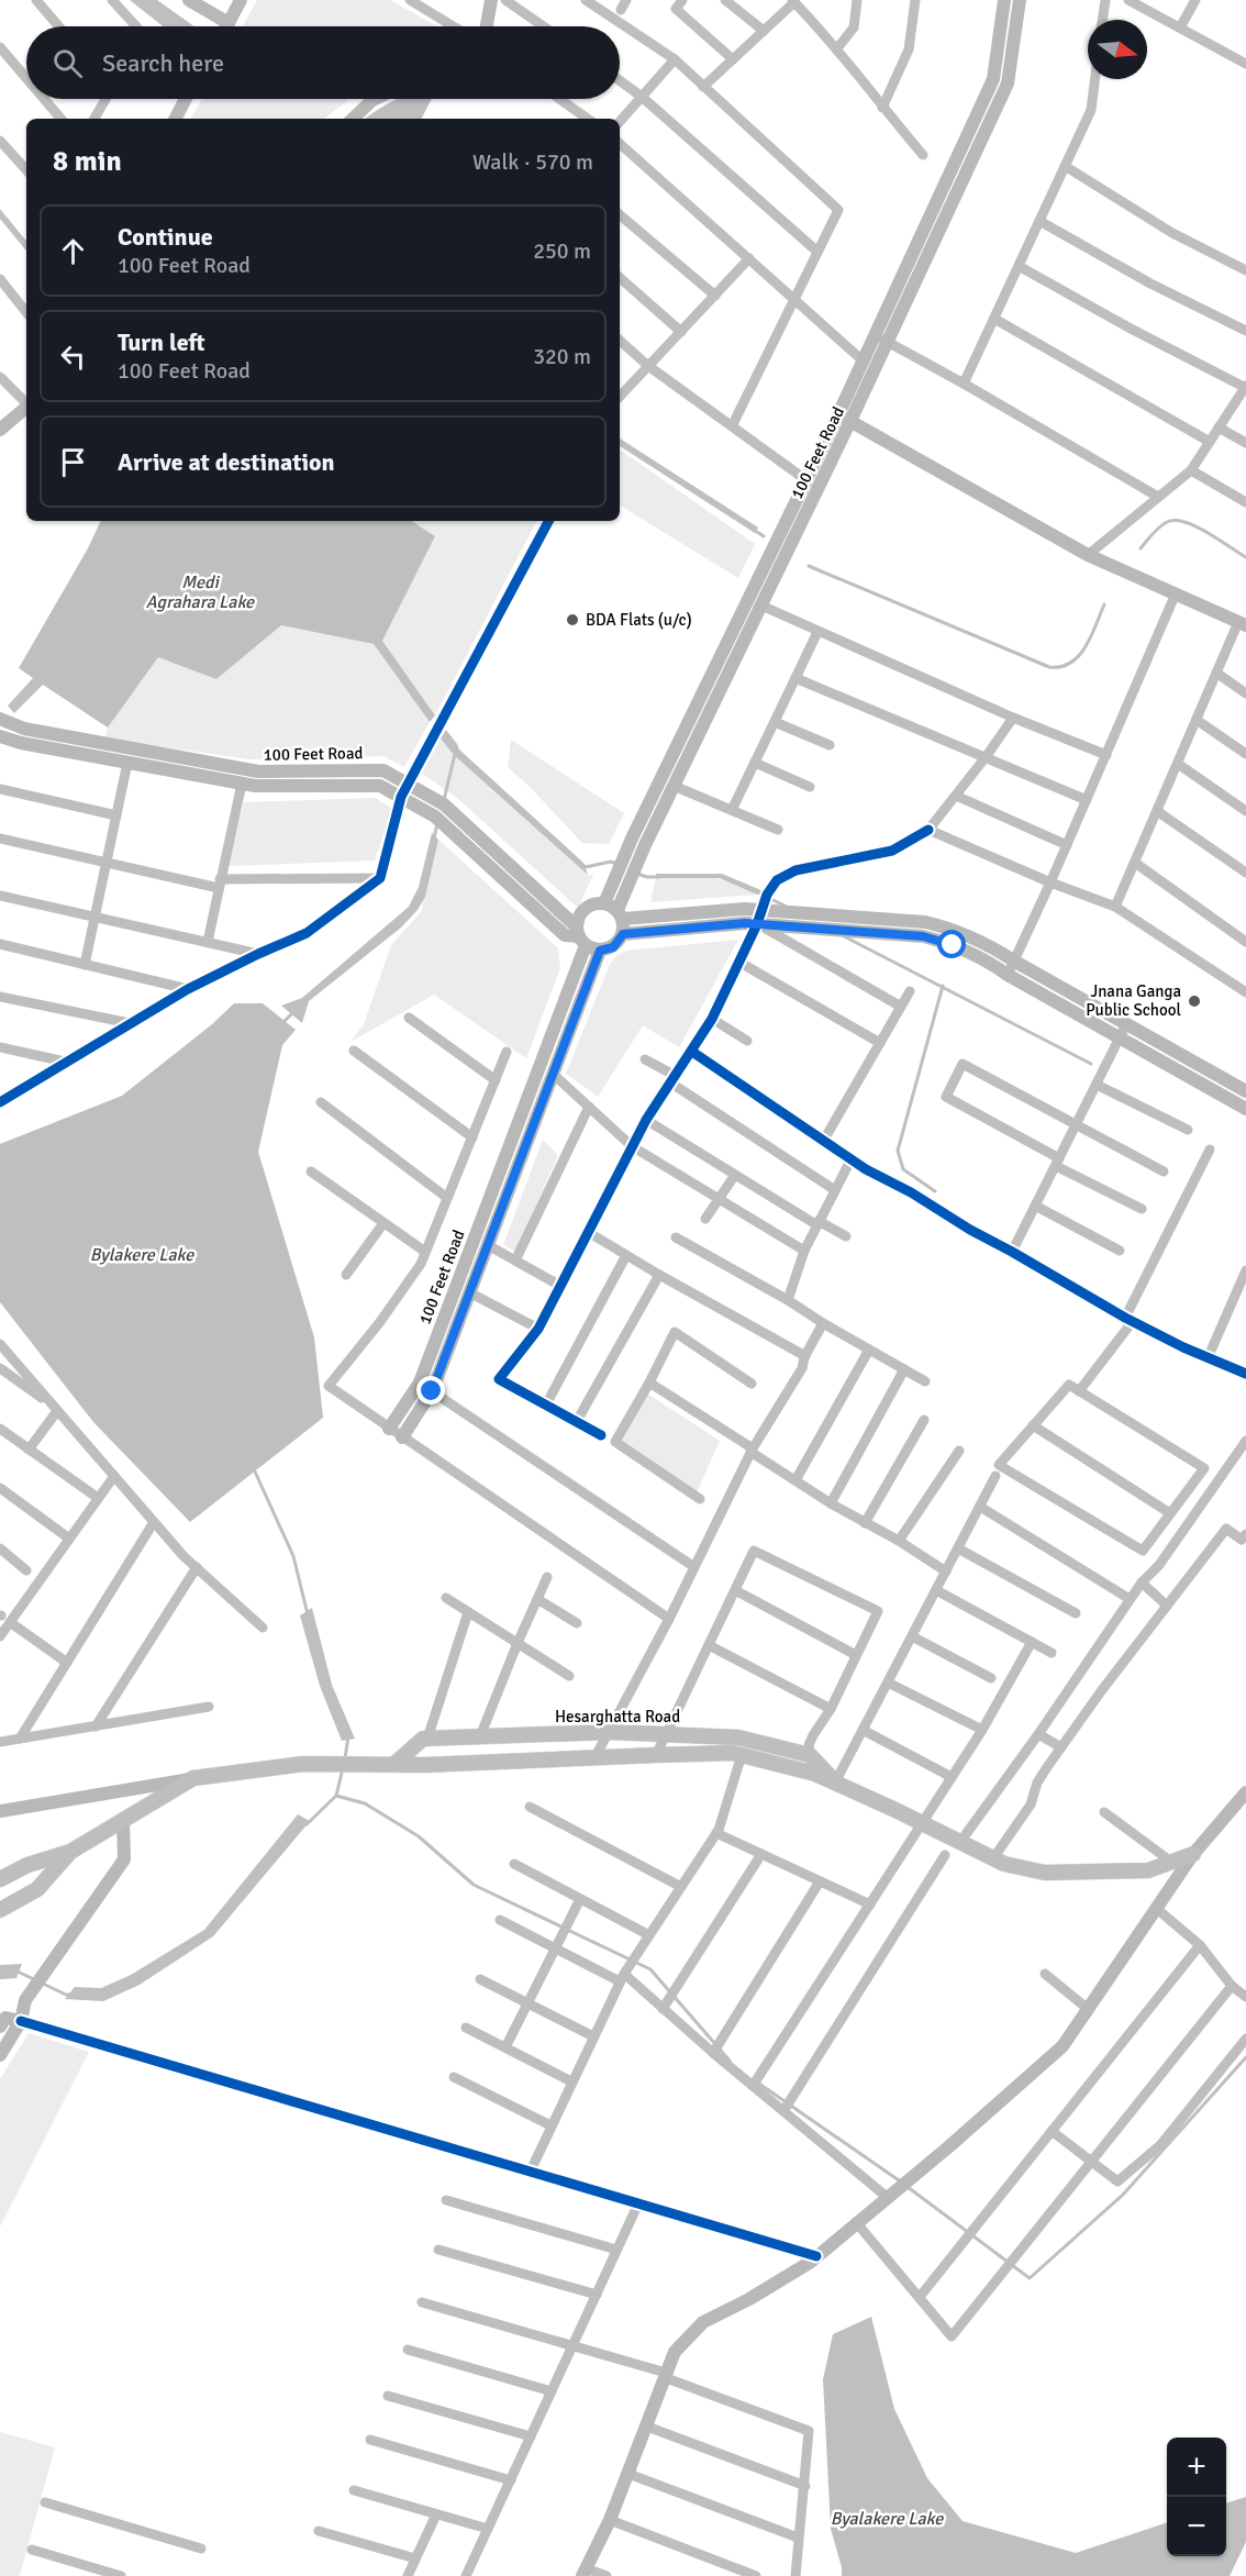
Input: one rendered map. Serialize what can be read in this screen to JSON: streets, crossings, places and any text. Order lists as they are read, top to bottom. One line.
{"streets":{"main road":["100 Feet Road","Hesarghatta Road"]},"water":["Medi Agrahara Lake","Bylakere Lake","Byalakere Lake"],"places":["BDA Flats (u/c)","Jnana Ganga Public School"],"north":"right","page":{"search":"Search here","heading":["8 min","Walk · 570 m"],"list":[["Continue","100 Feet Road","250 m"],["Turn left","100 Feet Road","320 m"],"Arrive at destination"],"map_buttons":["+","−"]}}
